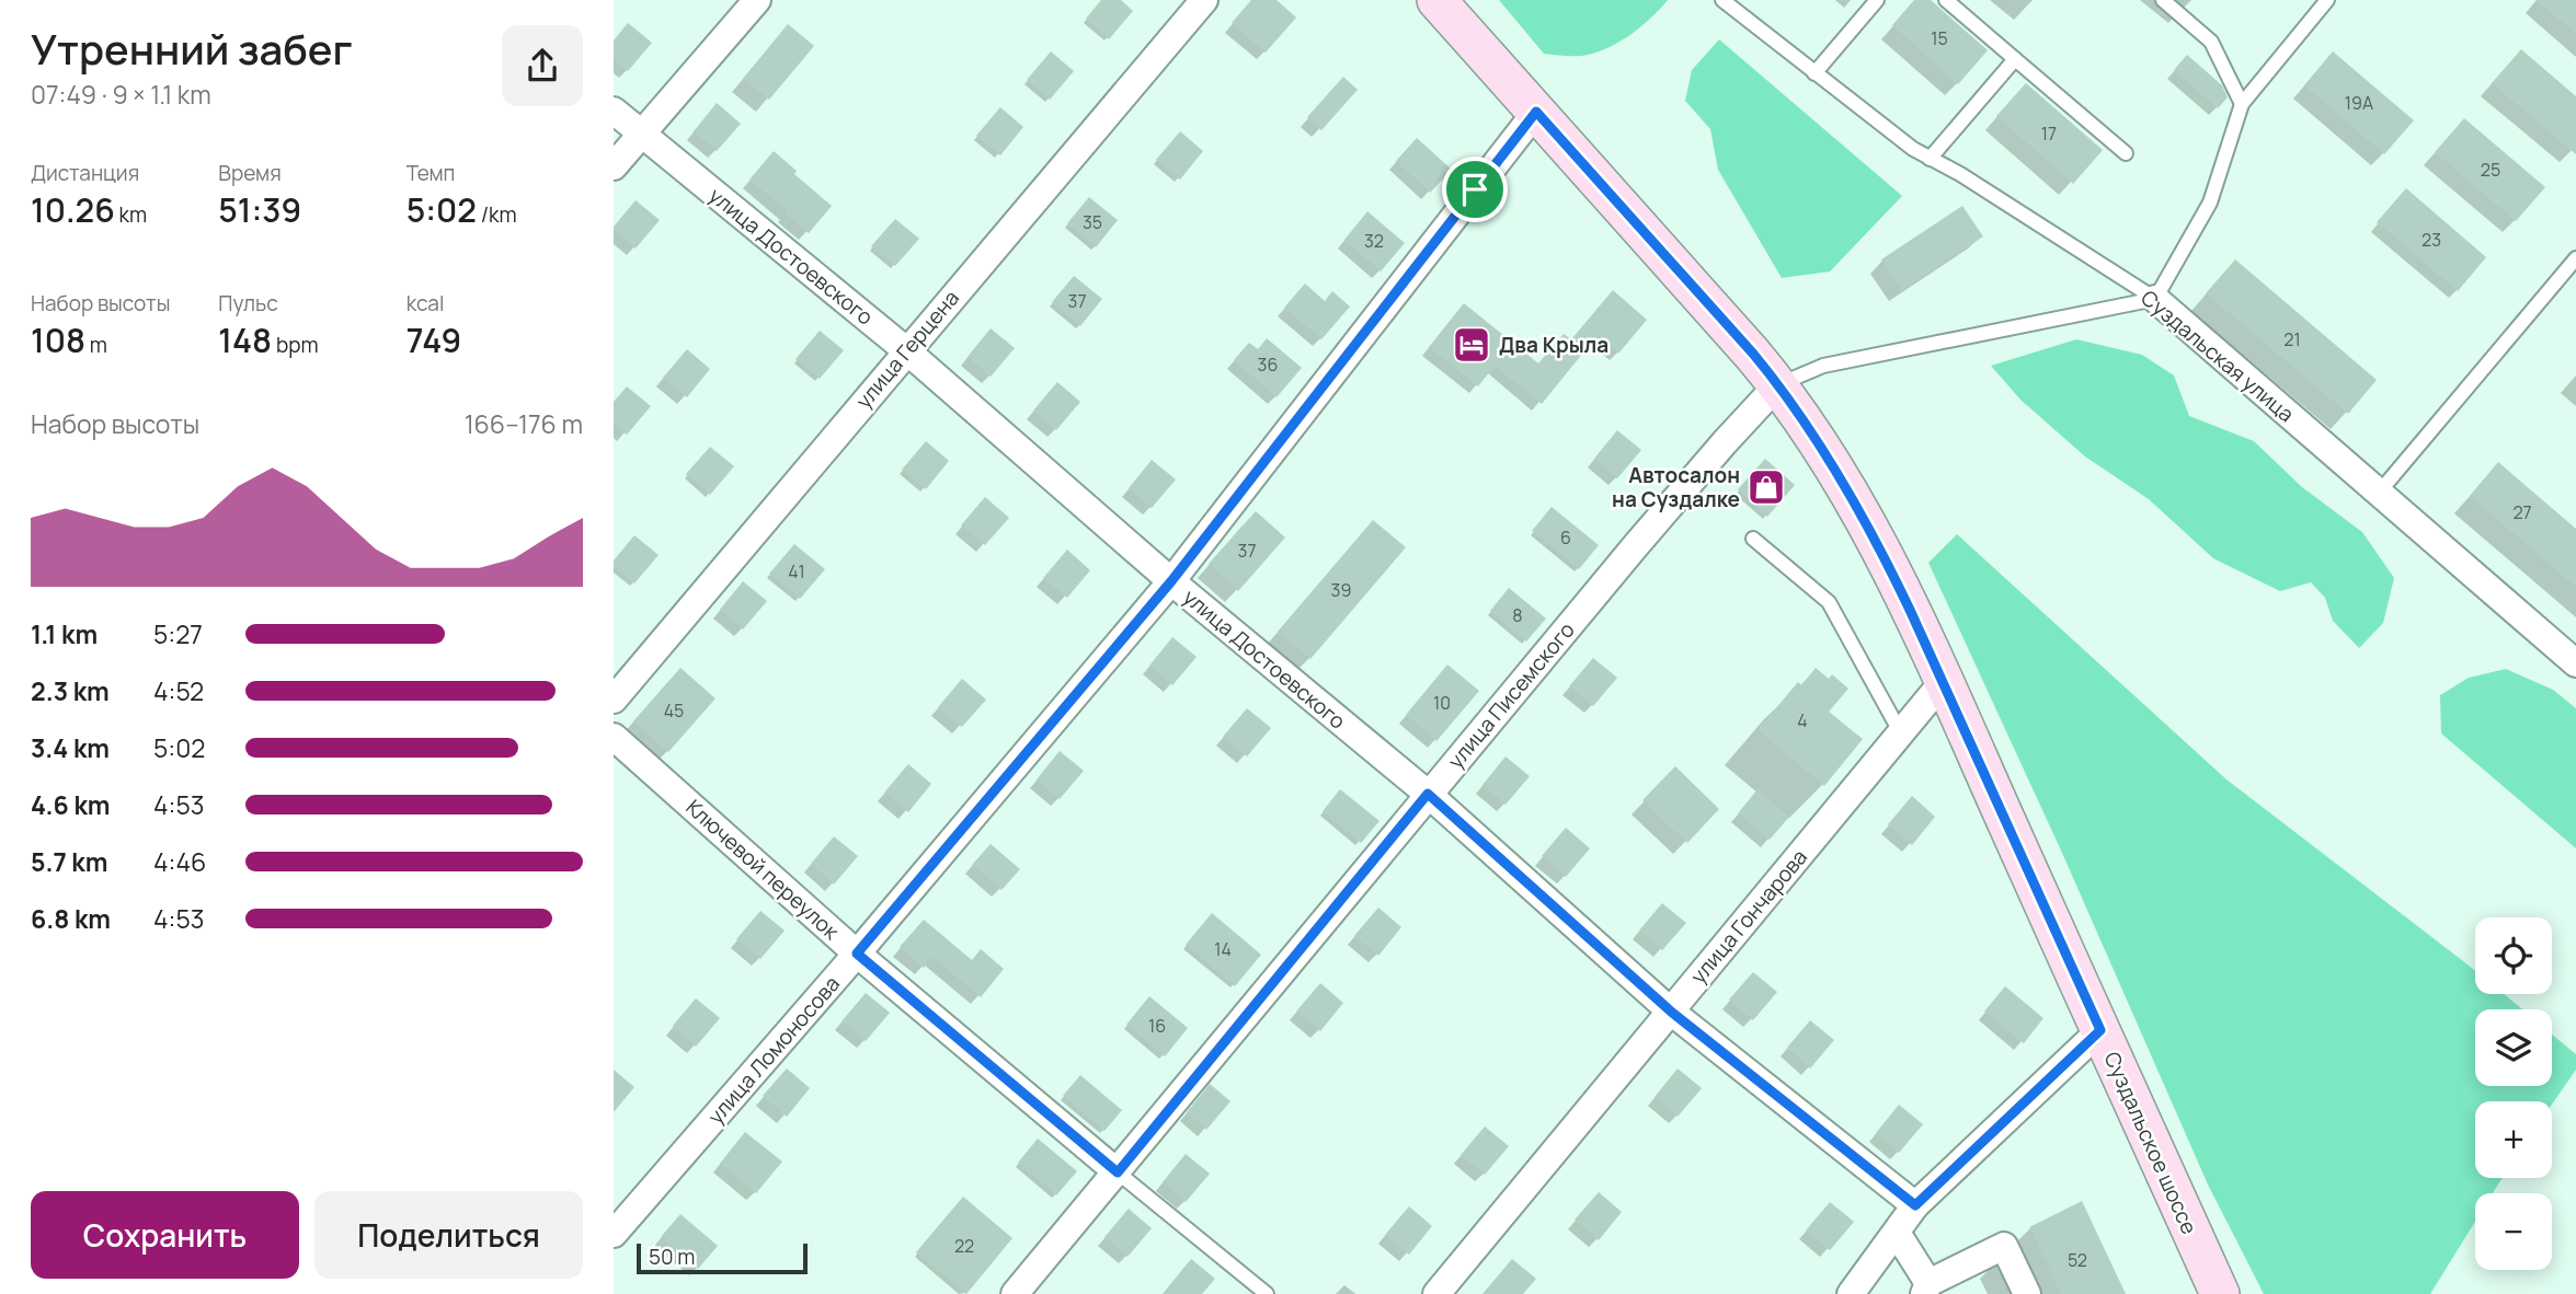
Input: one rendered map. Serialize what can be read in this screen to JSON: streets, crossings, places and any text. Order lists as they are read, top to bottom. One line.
{"streets":{"main road":["Суздальское шоссе"],"street":["улица Достоевского","улица Герцена","Суздальская улица","улица Писемского","Ключевой переулок","улица Гончарова","улица Ломоносова"]},"crossings":[["улица Достоевского","улица Герцена"],["улица Достоевского","улица Писемского"],["улица Достоевского","улица Гончарова"],["улица Достоевского","улица Ломоносова"],["улица Писемского","Ключевой переулок"],["улица Писемского","Суздальское шоссе"],["Ключевой переулок","улица Ломоносова"],["улица Гончарова","Суздальское шоссе"],["улица Ломоносова","Суздальское шоссе"]],"places":{"hotel":["Два Крыла"],"shop":["Автосалон на Суздалке"]},"house_numbers":["15","19А","17","25","35","23","32","37","21","36","27","6","37","41","39","8","10","45","4","14","16","22","52"],"scale_bar":"50 m","page":{"heading":["Утренний забег","07:49 · 9 × 1.1 km"],"stats":[["Дистанция","10.26 km"],["Время","51:39"],["Темп","5:02 /km"],["Набор высоты","108 m"],["Пульс","148 bpm"],["kcal","749"]],"chart":["Набор высоты","166–176 m"],"list":[{"name":"1.1 km","note":"5:27"},{"name":"2.3 km","note":"4:52"},{"name":"3.4 km","note":"5:02"},{"name":"4.6 km","note":"4:53"},{"name":"5.7 km","note":"4:46"},{"name":"6.8 km","note":"4:53"}],"map_buttons":["+","−"],"buttons":["Сохранить","Поделиться"],"scale":"50 m"}}
